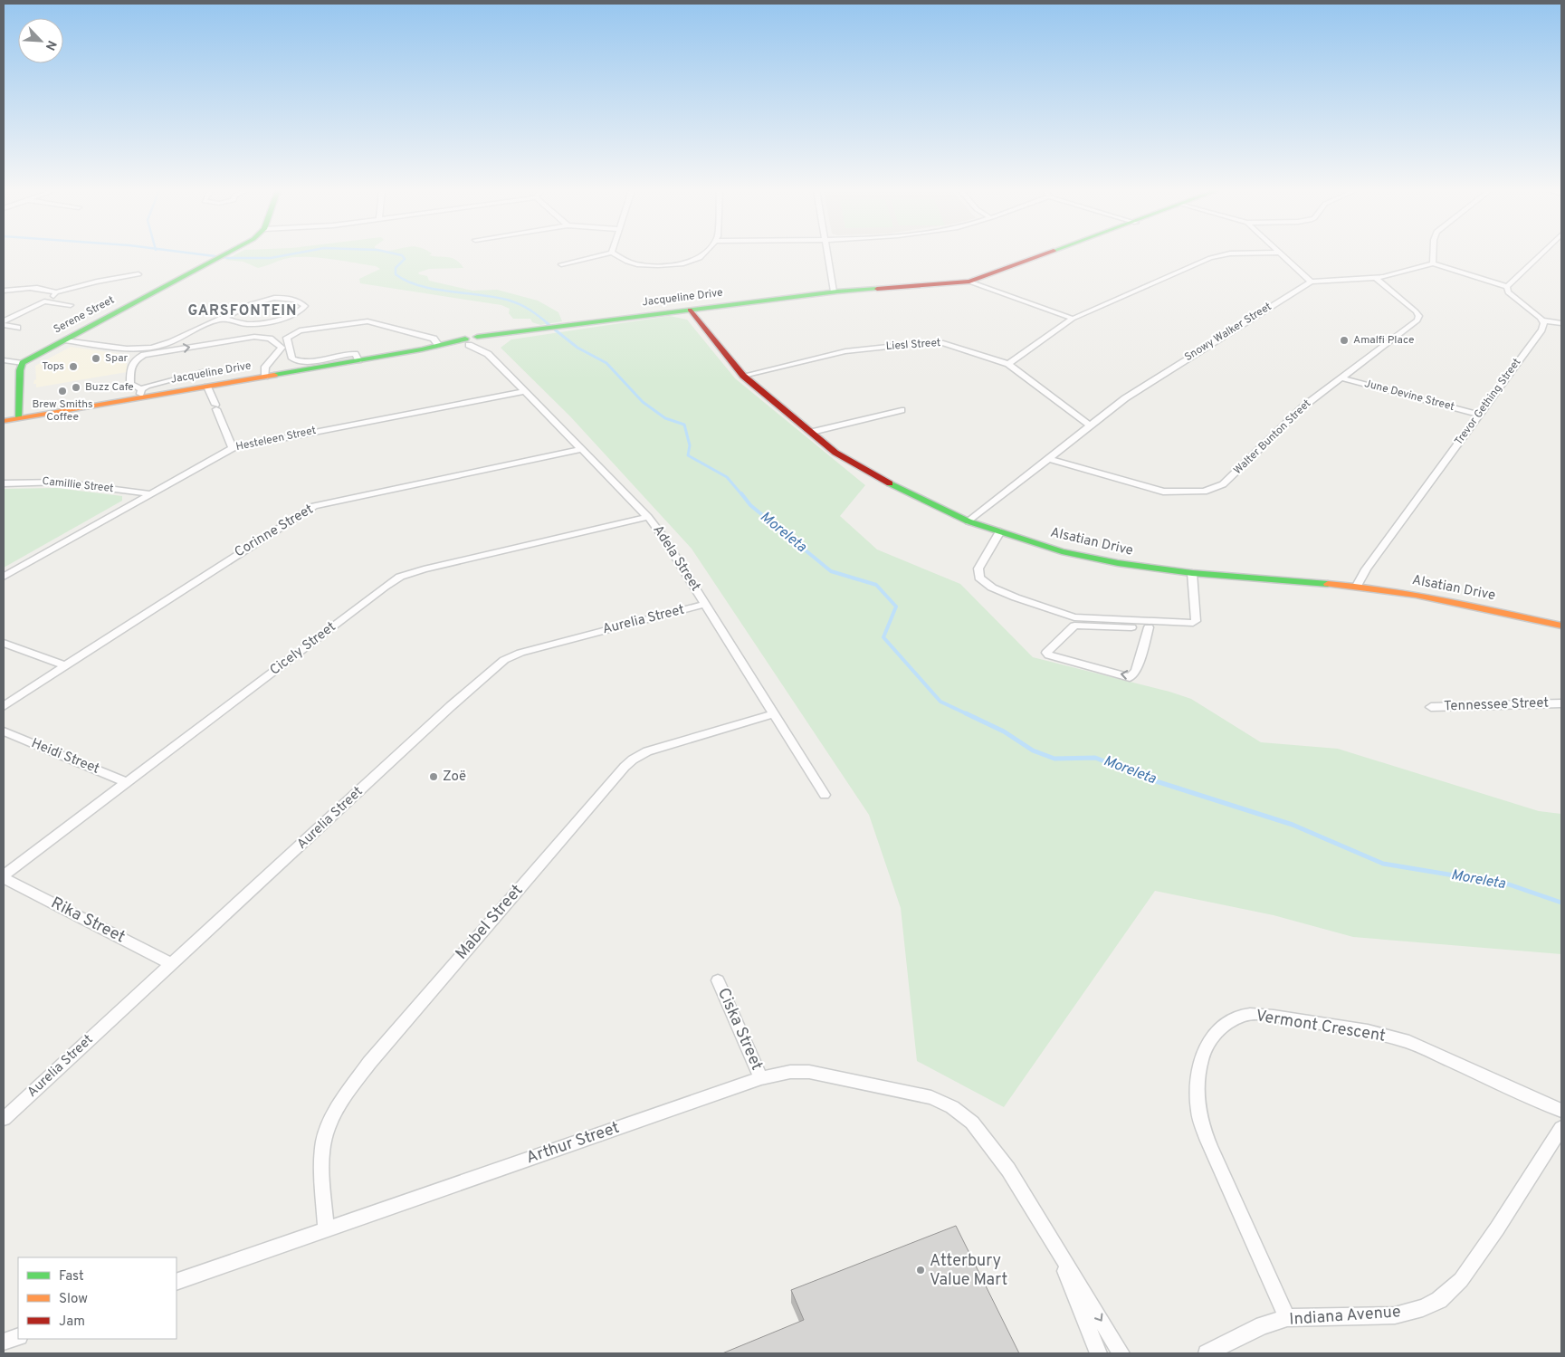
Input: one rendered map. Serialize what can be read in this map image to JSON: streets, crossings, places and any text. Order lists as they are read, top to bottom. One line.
{"streets":{"street":["Jacqueline Drive","Serene Street","Snowy Walker Street","Liesl Street","June Devine Street","Trevor Gething Street","Walter Bunton Street","Hesteleen Street","Camillie Street","Corinne Street","Alsatian Drive","Adela Street","Aurelia Street","Cicely Street","Tennessee Street","Heidi Street","Rika Street","Mabel Street","Vermont Crescent","Ciska Street","Arthur Street","Indiana Avenue"]},"crossings":[["Jacqueline Drive","Alsatian Drive"],["Jacqueline Drive","Adela Street"],["Snowy Walker Street","Liesl Street"],["Snowy Walker Street","Walter Bunton Street"],["Snowy Walker Street","Alsatian Drive"],["Liesl Street","Alsatian Drive"],["June Devine Street","Trevor Gething Street"],["June Devine Street","Walter Bunton Street"],["Trevor Gething Street","Alsatian Drive"],["Hesteleen Street","Camillie Street"],["Hesteleen Street","Adela Street"],["Corinne Street","Adela Street"],["Adela Street","Aurelia Street"],["Adela Street","Cicely Street"],["Adela Street","Mabel Street"],["Aurelia Street","Rika Street"],["Cicely Street","Heidi Street"],["Cicely Street","Rika Street"],["Mabel Street","Arthur Street"],["Vermont Crescent","Indiana Avenue"],["Ciska Street","Arthur Street"]],"districts":["GARSFONTEIN"],"water":["Moreleta"],"places":["Amalfi Place","Spar","Tops","Buzz Cafe","Brew Smiths Coffee","Zoë","Atterbury Value Mart"],"legend":["Fast","Slow","Jam"],"north":"bottom right"}
